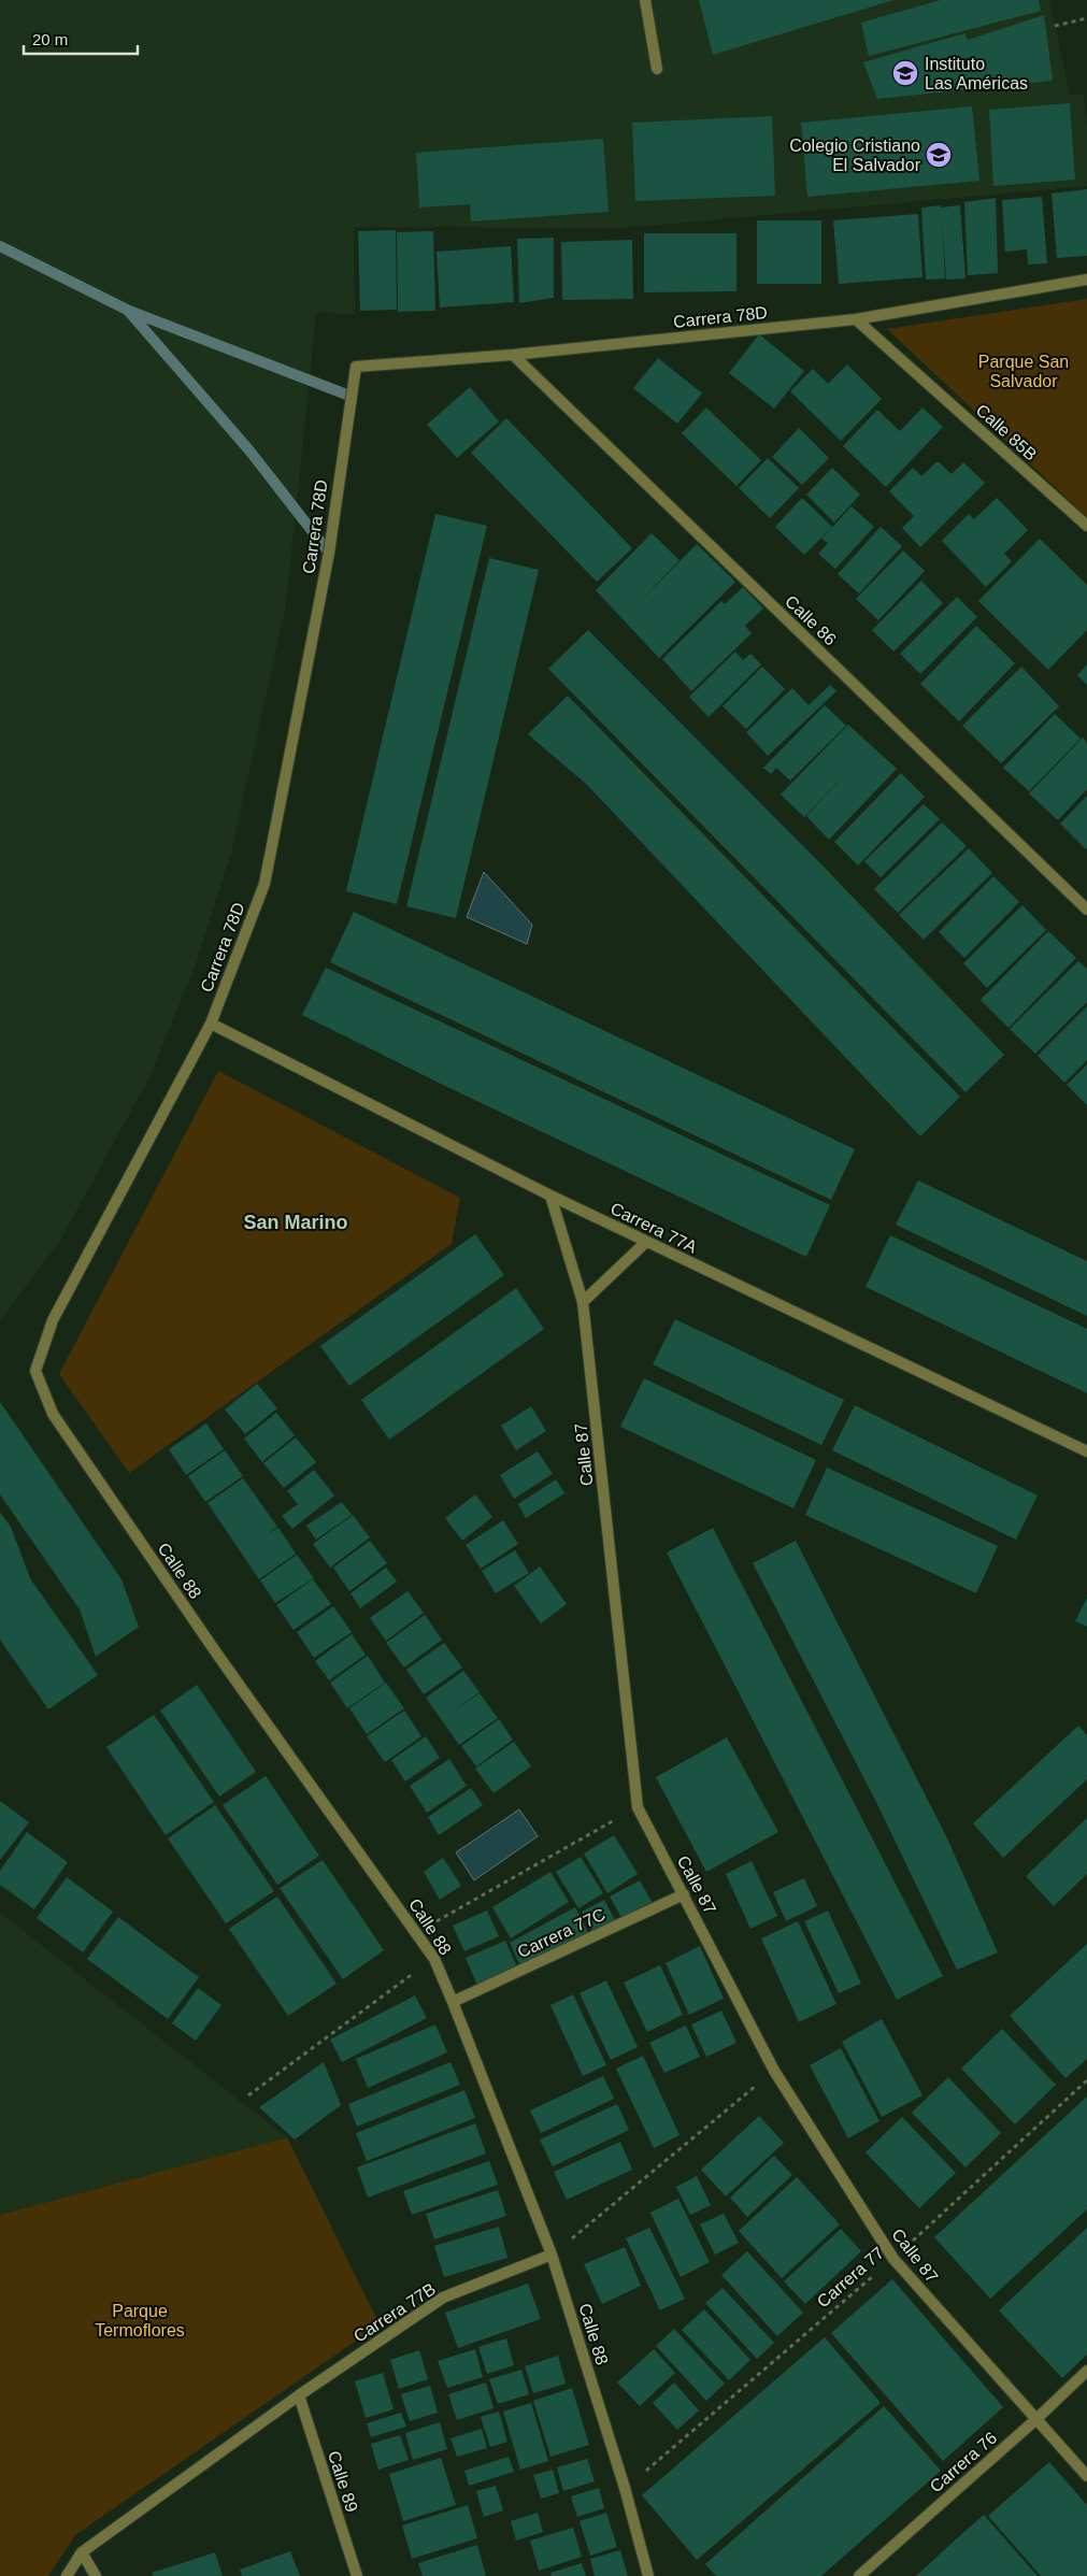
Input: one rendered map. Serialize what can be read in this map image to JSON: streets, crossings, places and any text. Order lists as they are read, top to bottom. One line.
{"streets":{"street":["Carrera 78D","Calle 85B","Calle 86","Carrera 77A","Calle 87","Calle 88","Carrera 77C","Carrera 77B","Carrera 76","Calle 89"],"path":["Carrera 77"]},"crossings":[["Carrera 78D","Calle 85B"],["Carrera 78D","Calle 86"],["Carrera 78D","Carrera 77A"],["Carrera 78D","Calle 88"],["Carrera 77A","Calle 87"],["Calle 87","Carrera 77C"],["Calle 87","Carrera 77"],["Calle 87","Carrera 76"],["Calle 88","Carrera 77C"],["Calle 88","Carrera 77"],["Calle 88","Carrera 77B"],["Carrera 77B","Calle 89"]],"districts":["San Marino"],"parks":["Parque San Salvador","Parque Termoflores"],"places":{"school or university":["Instituto Las Américas","Colegio Cristiano El Salvador"]},"scale_bar":"20 m"}
